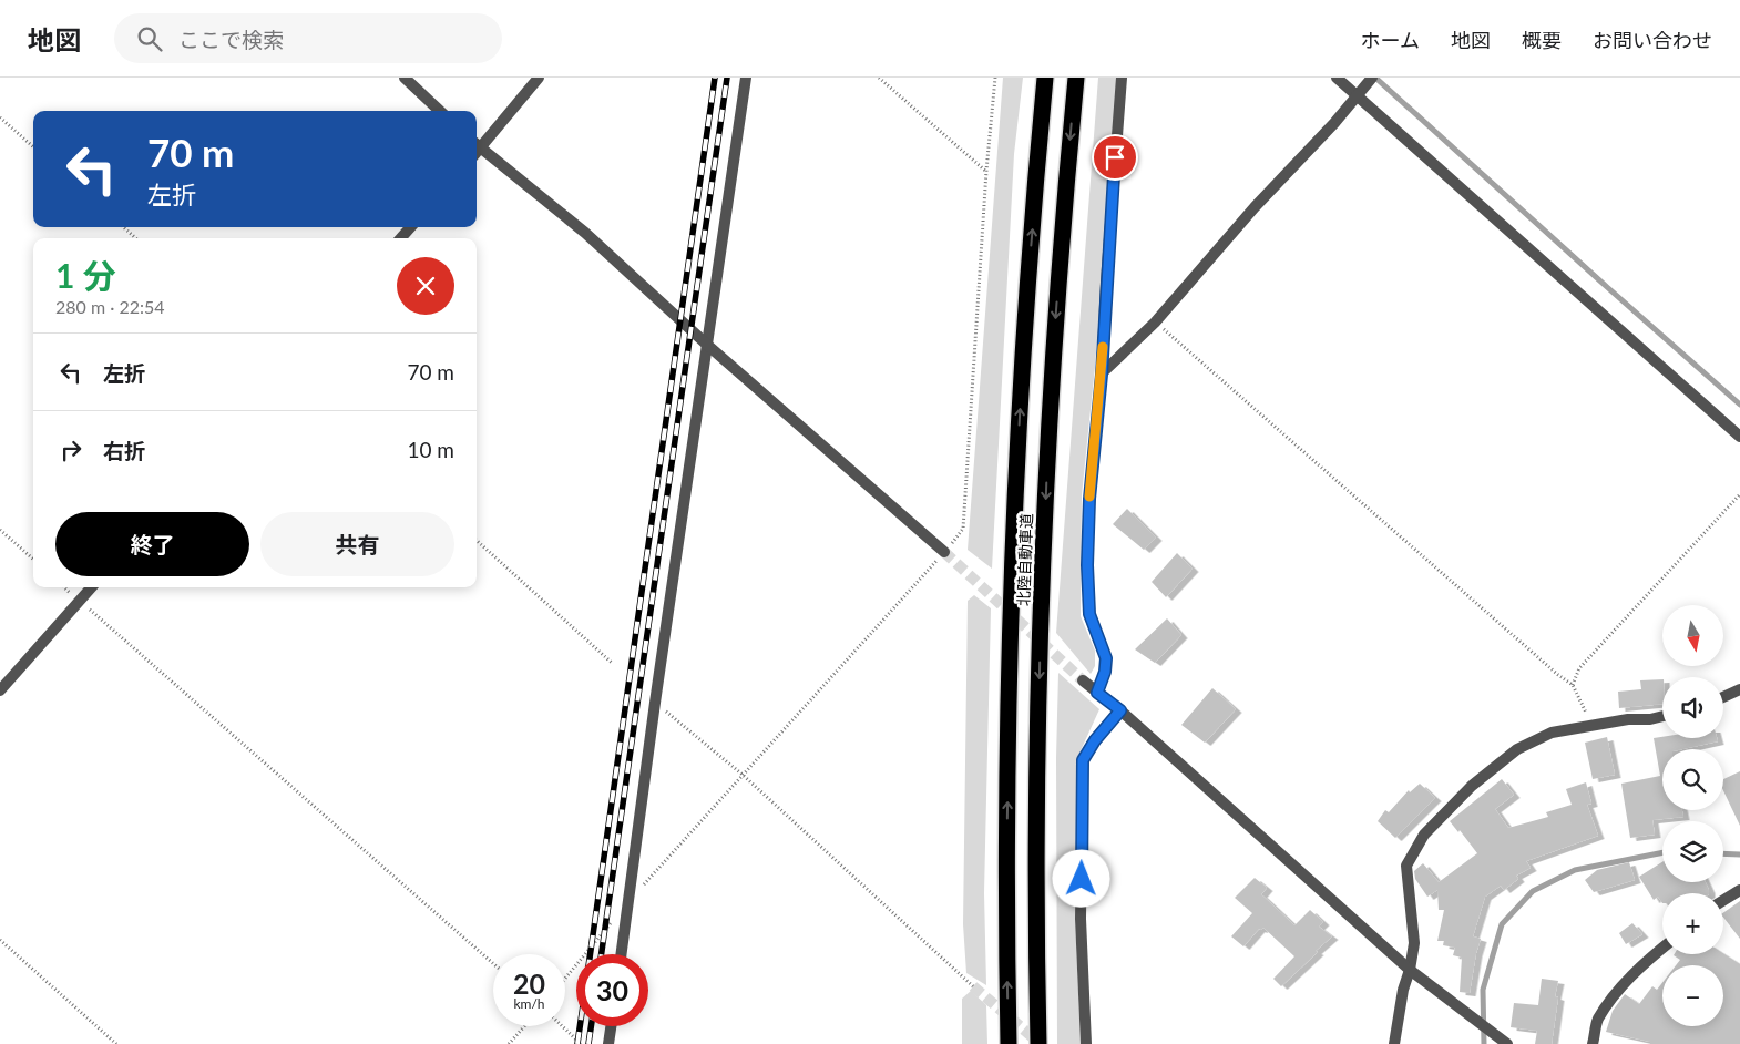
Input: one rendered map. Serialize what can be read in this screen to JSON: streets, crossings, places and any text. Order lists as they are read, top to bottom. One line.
{"streets":{"highway":["北陸自動車道"]},"north":"bottom","page":{"header":"地図","search":"ここで検索","nav":["ホーム","地図","概要","お問い合わせ"],"turn":["70 m","左折"],"heading":["1 分","280 m · 22:54"],"list":[{"name":"左折","value":"70 m"},{"name":"右折","value":"10 m"}],"buttons":["終了","共有"],"map_buttons":["+","−"],"speed":"20 km/h","limit":"30"}}
